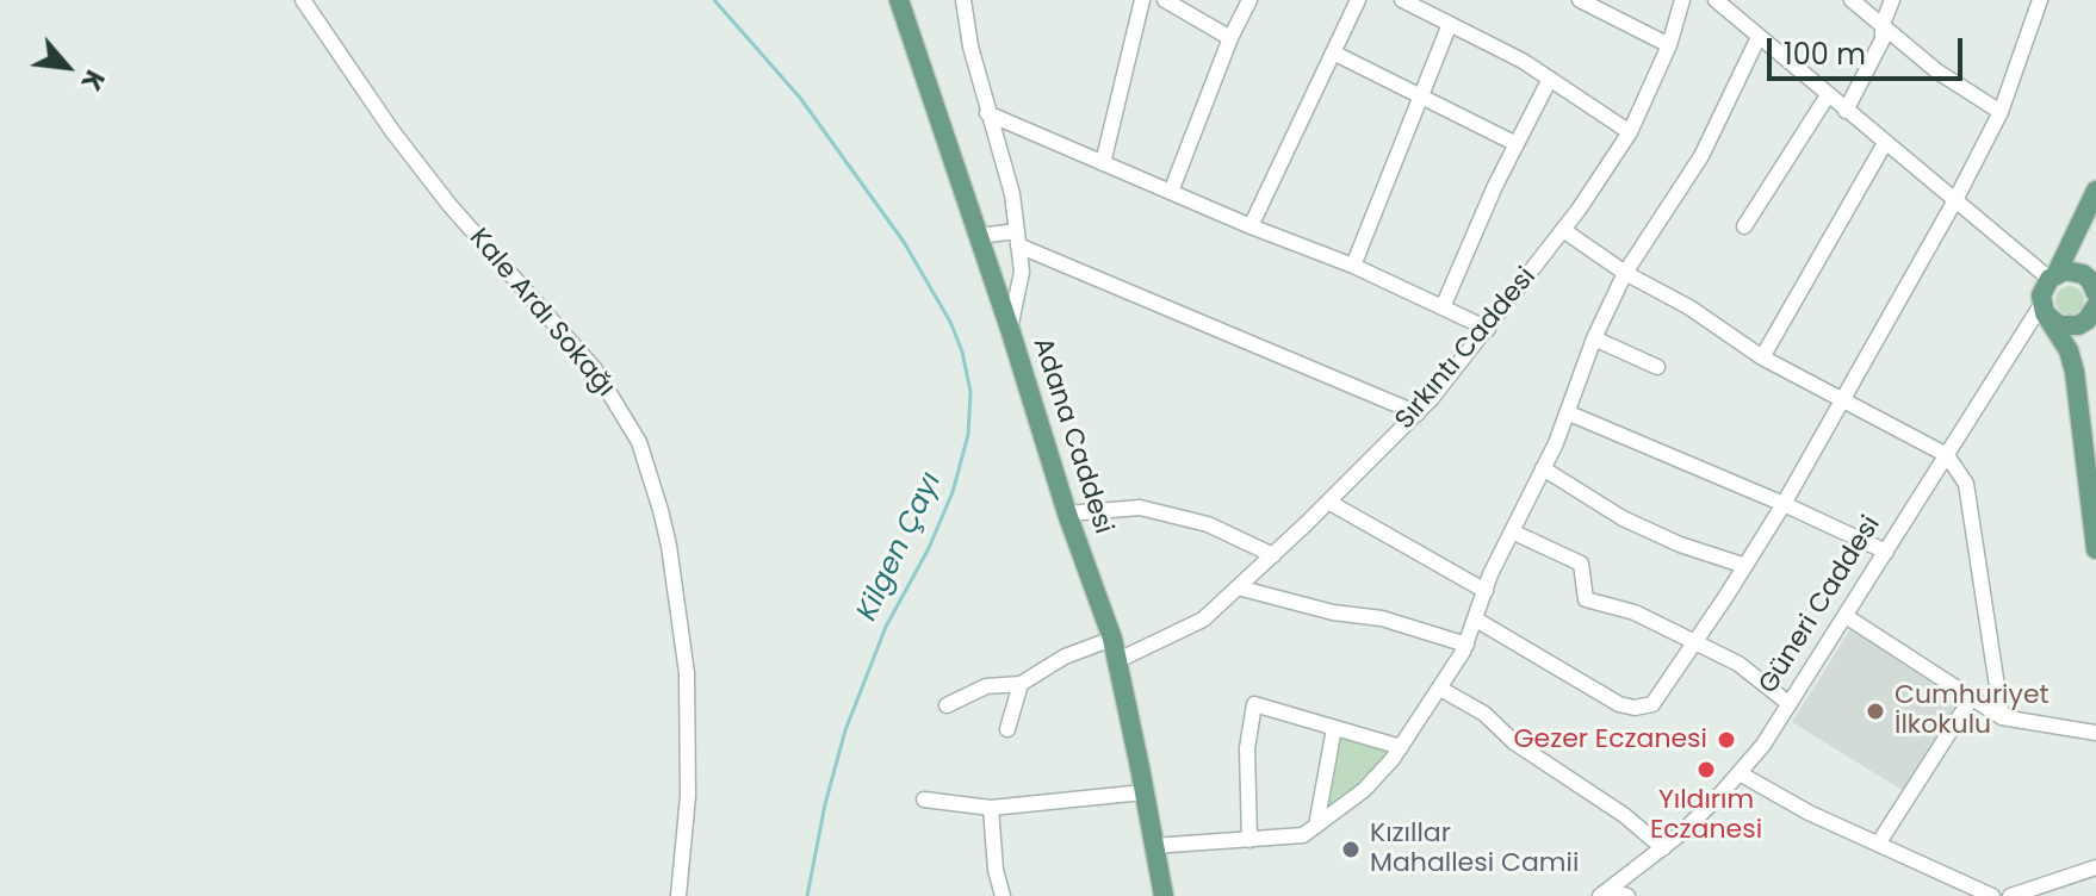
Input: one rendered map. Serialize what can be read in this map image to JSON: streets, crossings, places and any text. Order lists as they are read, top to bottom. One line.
{"streets":{"main road":["Adana Caddesi","Güneri Caddesi"],"street":["Kale Ardı Sokağı","Sırkıntı Caddesi"]},"crossings":[["Sırkıntı Caddesi","Adana Caddesi"]],"water":["Kilgen Çayı"],"places":["Cumhuriyet İlkokulu","Gezer Eczanesi","Yıldırım Eczanesi","Kızıllar Mahallesi Camii"],"scale_bar":"100 m","north":"bottom right"}
